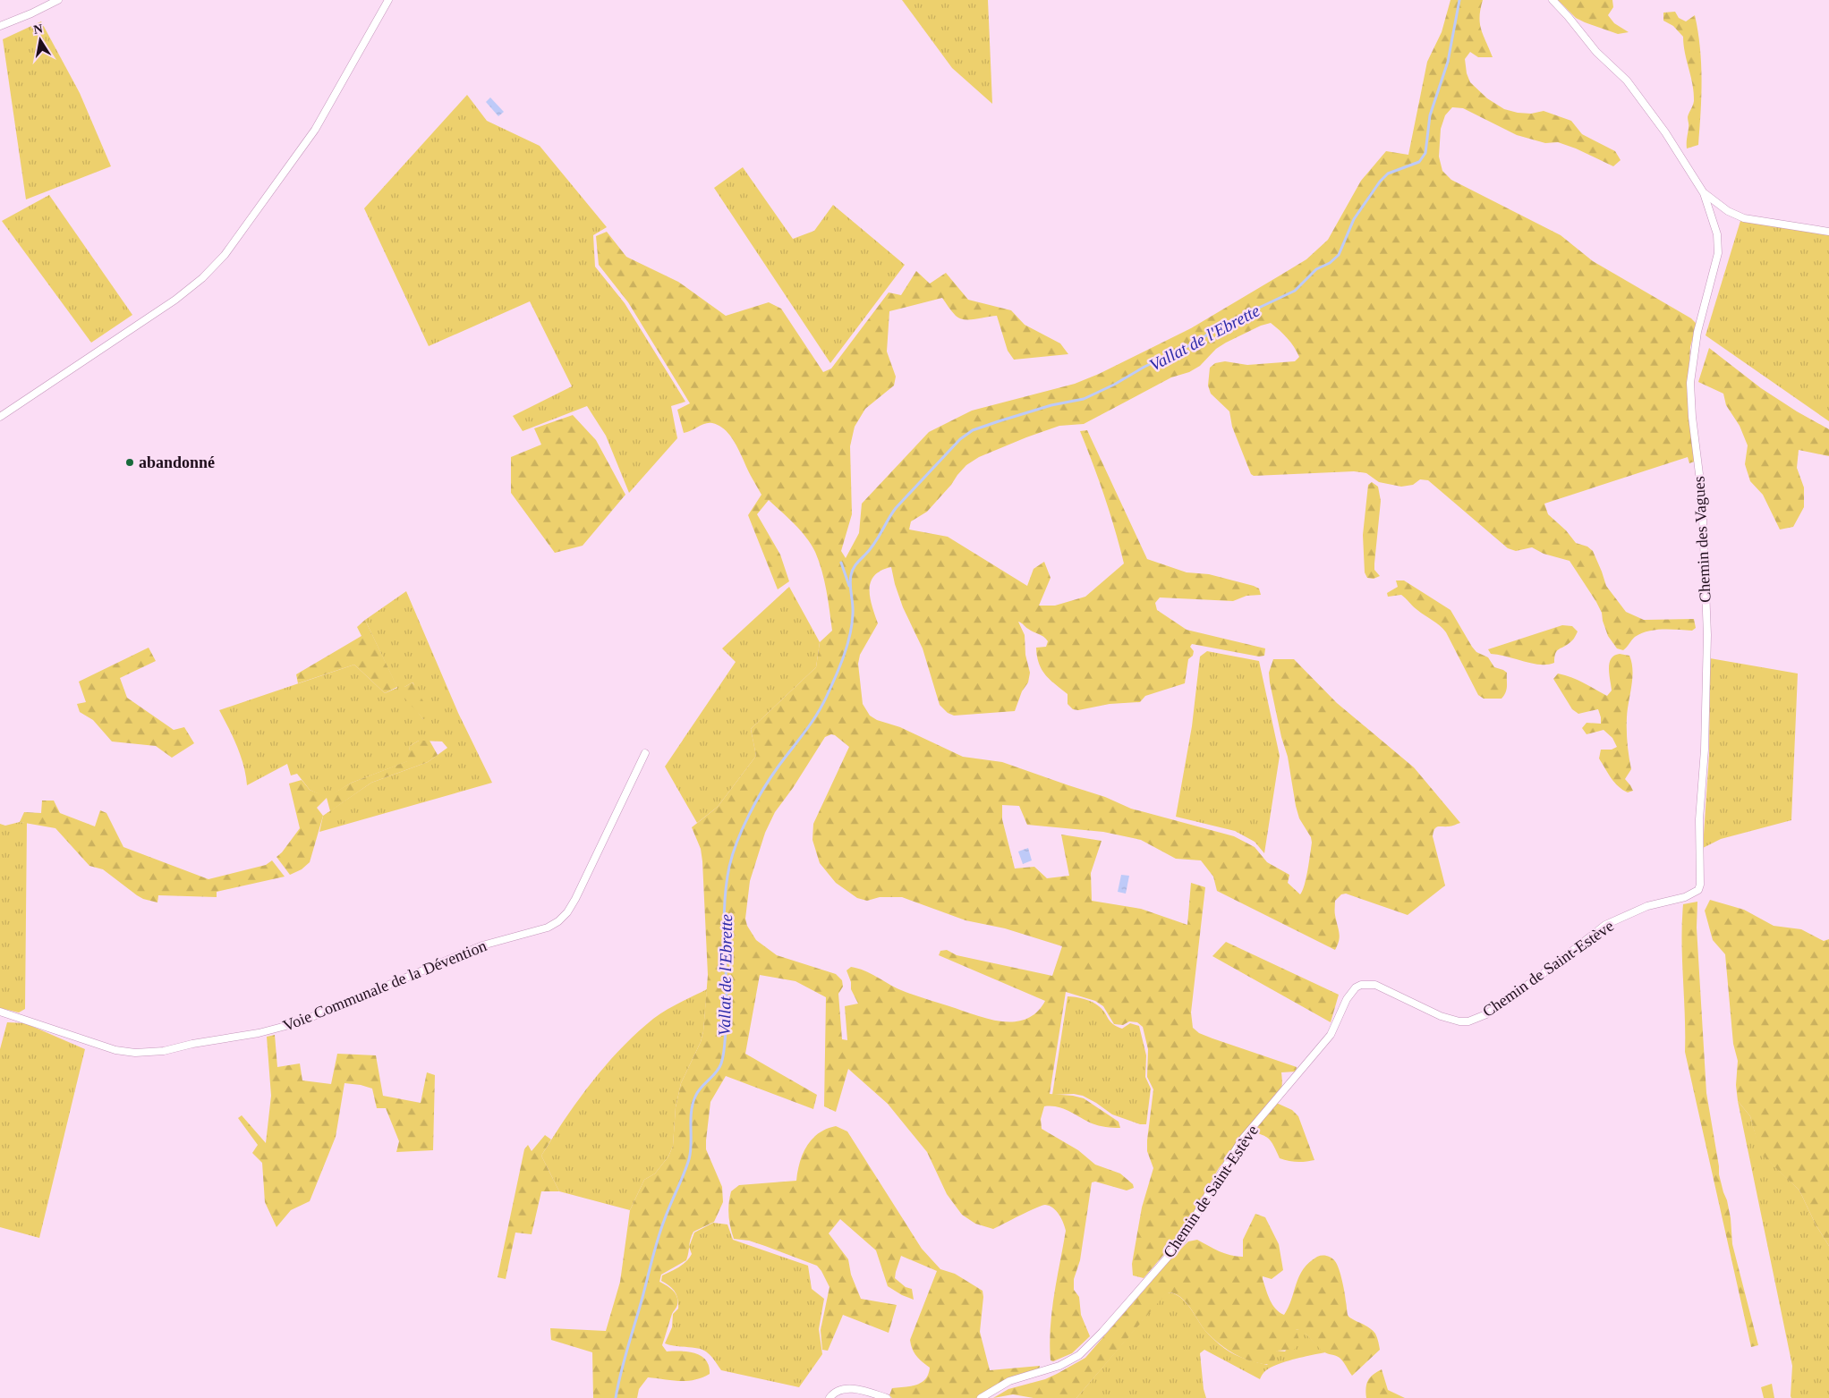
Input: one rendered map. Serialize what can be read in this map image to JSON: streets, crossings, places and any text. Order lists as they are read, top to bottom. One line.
{"streets":{"street":["Chemin des Vagues","Chemin de Saint-Estève","Voie Communale de la Dévention"]},"crossings":[["Chemin des Vagues","Chemin de Saint-Estève"]],"water":["Vallat de l'Ebrette"],"places":["abandonné"],"north":"top"}
